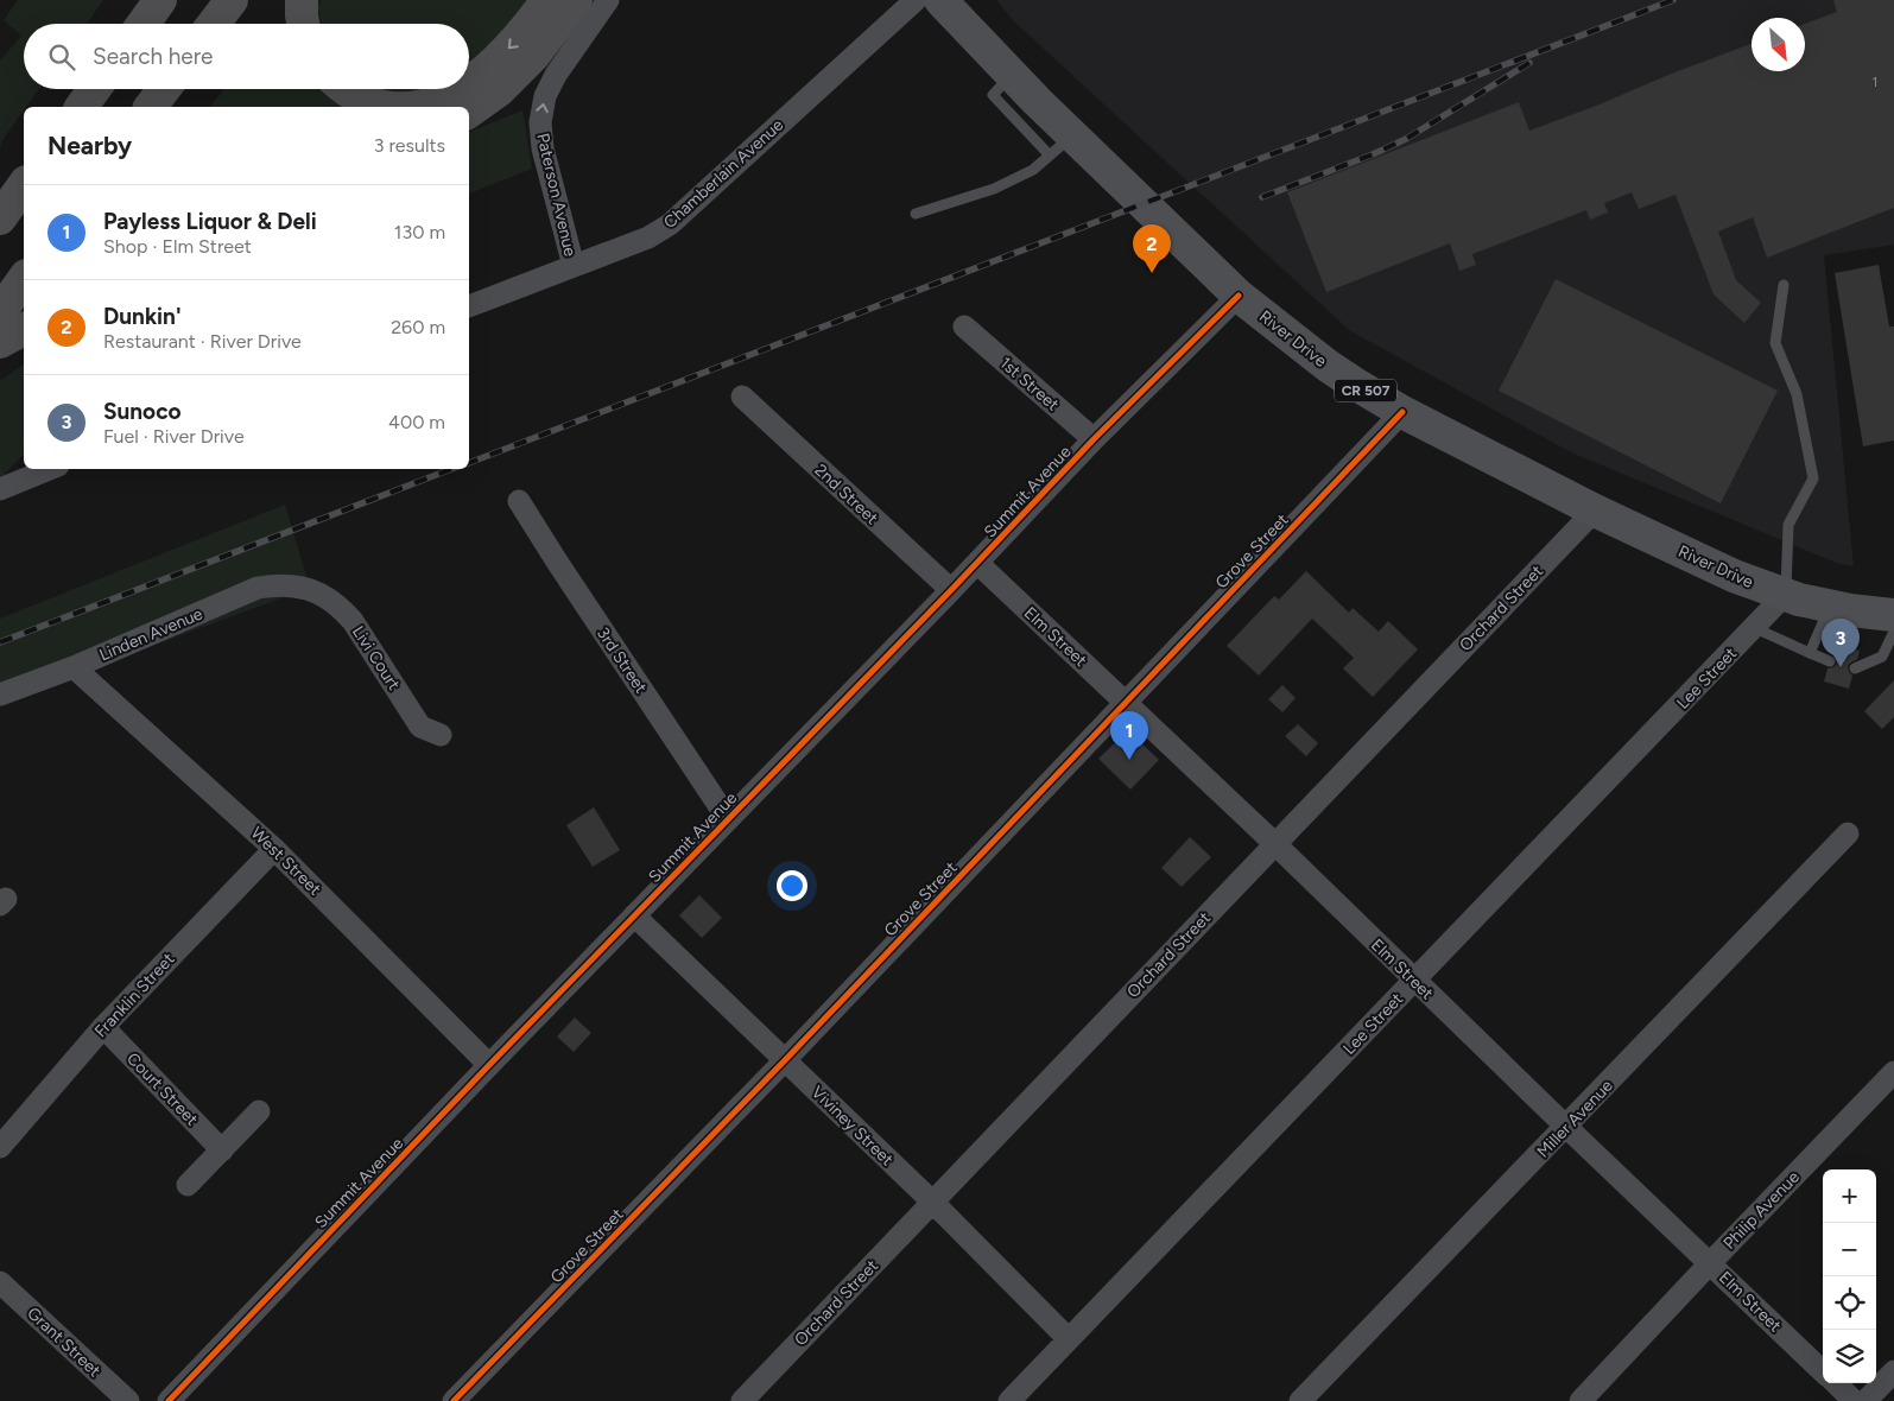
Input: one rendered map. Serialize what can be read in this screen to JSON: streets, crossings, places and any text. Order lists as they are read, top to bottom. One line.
{"streets":{"main road":["River Drive","CR 507"],"street":["Chamberlain Avenue","Paterson Avenue","1st Street","Summit Avenue","2nd Street","Grove Street","Orchard Street","Linden Avenue","Elm Street","Livi Court","3rd Street","Lee Street","West Street","Franklin Street","Court Street","Miller Avenue","Viviney Street","Philip Avenue","Grant Street"]},"crossings":[["Chamberlain Avenue","Paterson Avenue"],["River Drive","Summit Avenue"],["River Drive","Grove Street"],["River Drive","Orchard Street"],["River Drive","Lee Street"],["1st Street","Summit Avenue"],["Summit Avenue","2nd Street"],["Summit Avenue","Elm Street"],["Summit Avenue","3rd Street"],["Summit Avenue","West Street"],["Summit Avenue","Viviney Street"],["Grove Street","Elm Street"],["Grove Street","Viviney Street"],["Orchard Street","Elm Street"],["Orchard Street","Viviney Street"],["Linden Avenue","Livi Court"],["Linden Avenue","West Street"],["Elm Street","Lee Street"],["Elm Street","Miller Avenue"],["Elm Street","Philip Avenue"],["Lee Street","Viviney Street"],["West Street","Franklin Street"],["Franklin Street","Court Street"]],"one_way":["Paterson Avenue"],"house_numbers":["1"],"north":"bottom right","page":{"search":"Search here","heading":["Nearby","3 results"],"list":[{"mark":"1","name":"Payless Liquor & Deli","note":"Shop · Elm Street","value":"130 m"},{"mark":"2","name":"Dunkin'","note":"Restaurant · River Drive","value":"260 m"},{"mark":"3","name":"Sunoco","note":"Fuel · River Drive","value":"400 m"}],"pins":["2","3","1"],"map_buttons":["+","−"]}}
